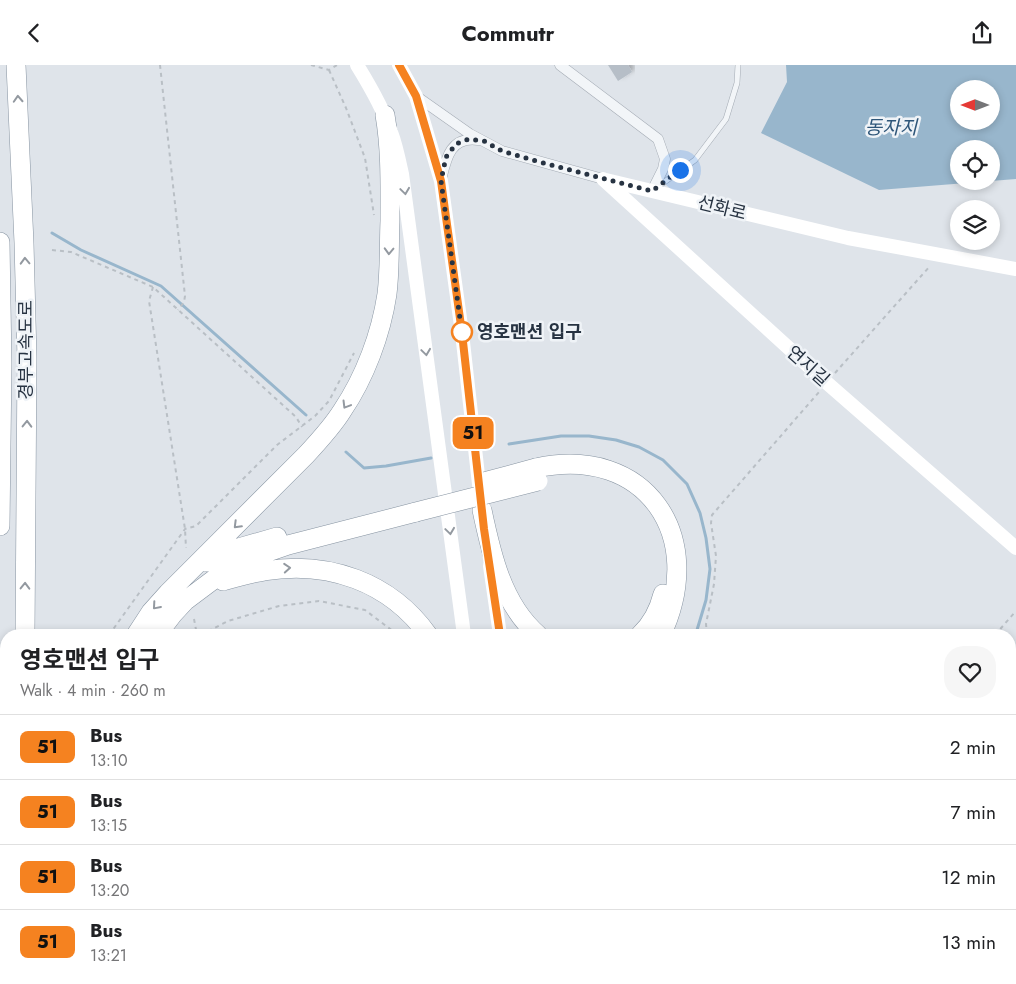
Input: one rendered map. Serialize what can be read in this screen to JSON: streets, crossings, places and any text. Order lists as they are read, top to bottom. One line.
{"streets":{"highway":["경부고속도로"],"main road":["선화로","연지길"]},"crossings":[["선화로","연지길"]],"water":["동자지"],"places":["영호맨션 입구"],"lines":["bus line 51"],"north":"left","page":{"header":"Commutr","on_map":"51","heading":["영호맨션 입구","Walk · 4 min · 260 m"],"list":[{"mark":"51","name":"Bus","note":"13:10","value":"2 min"},{"mark":"51","name":"Bus","note":"13:15","value":"7 min"},{"mark":"51","name":"Bus","note":"13:20","value":"12 min"},{"mark":"51","name":"Bus","note":"13:21","value":"13 min"}]}}
